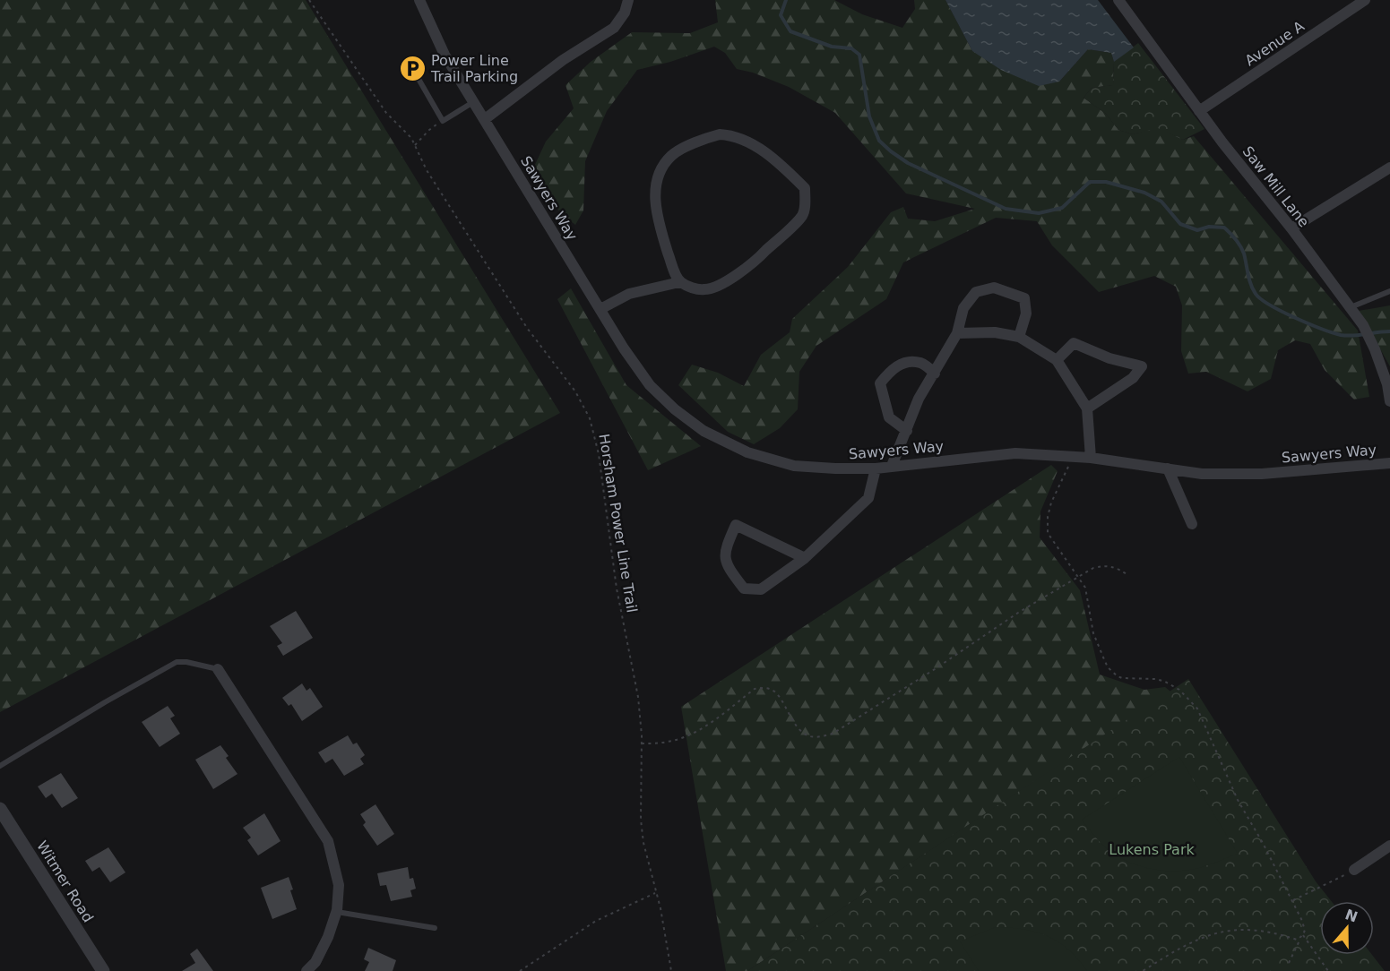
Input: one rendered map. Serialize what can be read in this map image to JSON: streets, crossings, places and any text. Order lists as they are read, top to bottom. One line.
{"streets":{"street":["Avenue A","Saw Mill Lane","Sawyers Way","Witmer Road"],"path":["Horsham Power Line Trail"]},"crossings":[["Avenue A","Saw Mill Lane"]],"parks":["Lukens Park"],"places":{"parking":["Power Line Trail Parking"]},"north":"top"}
